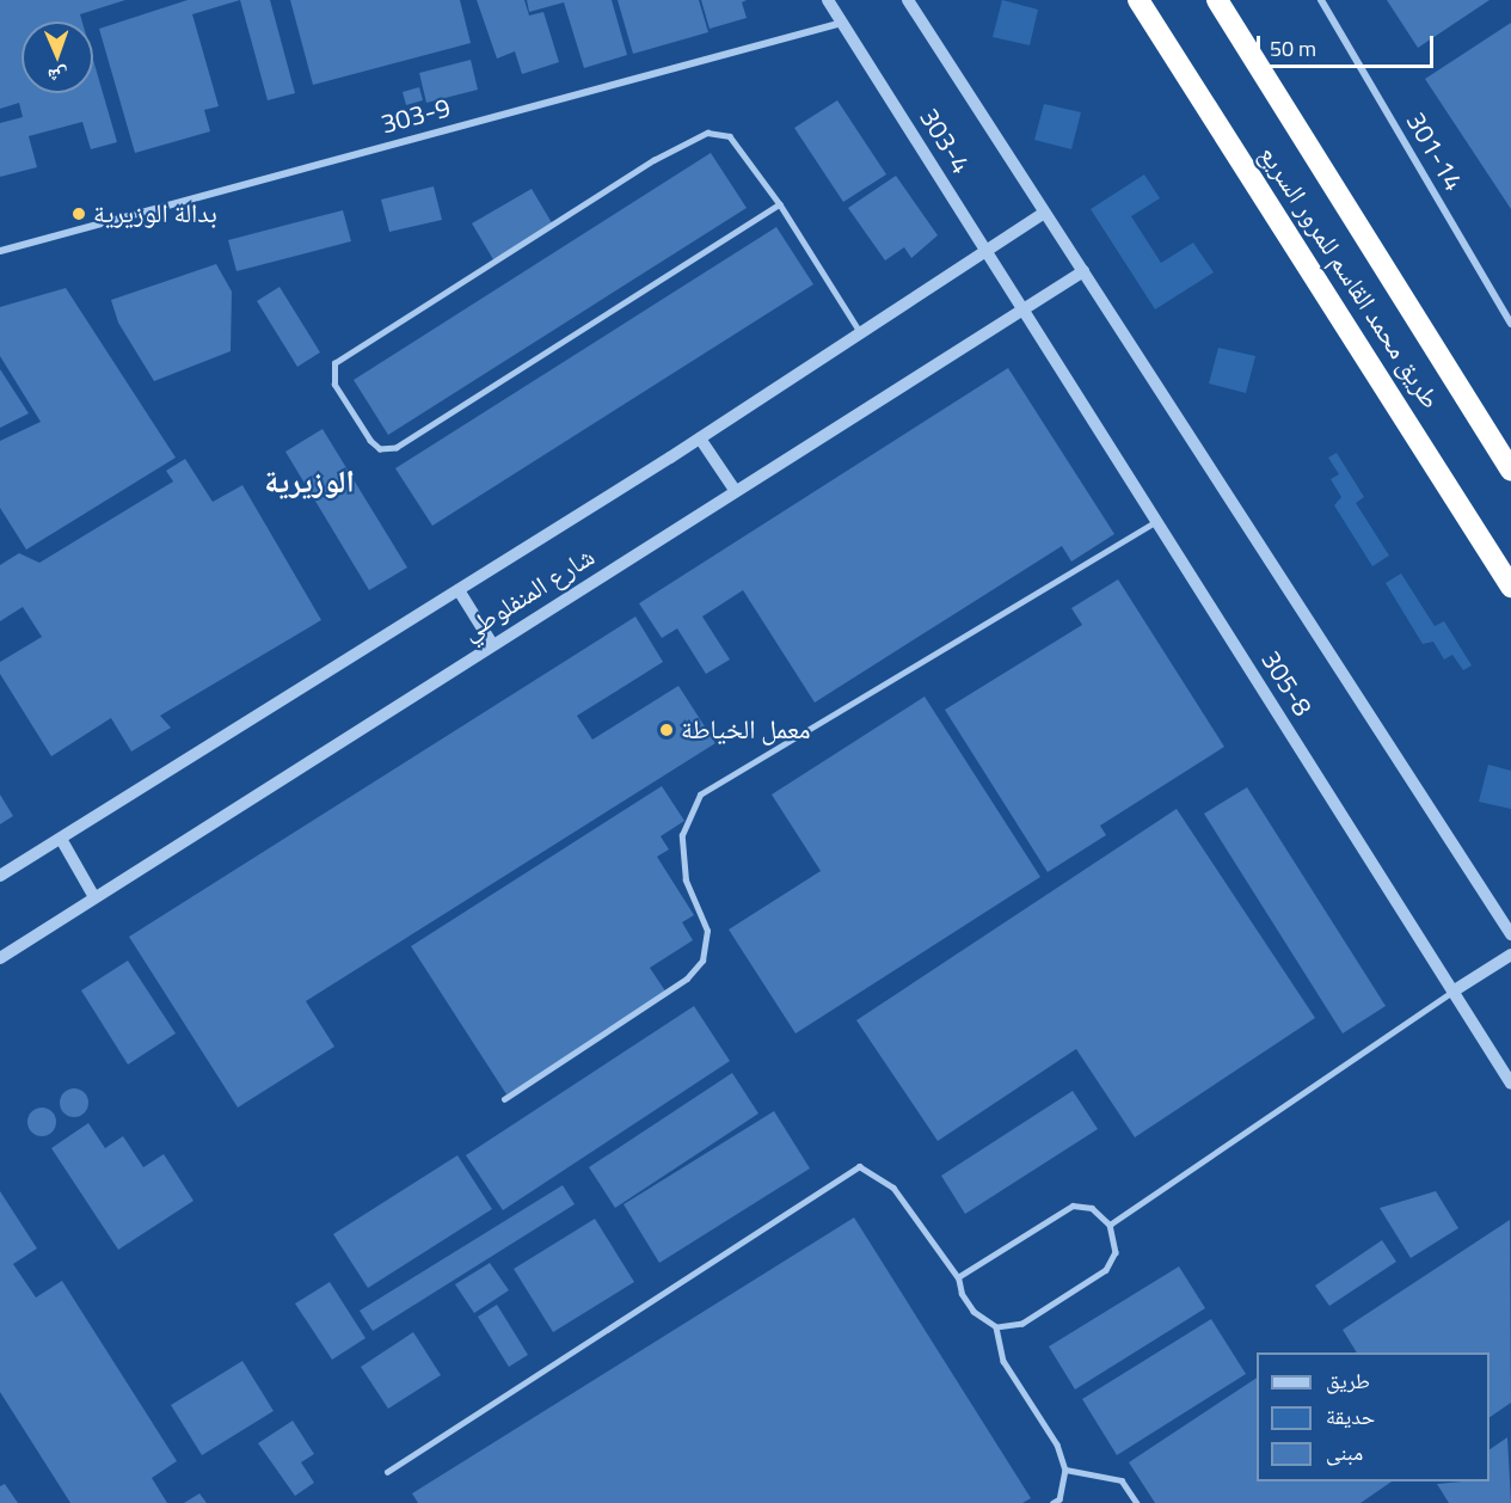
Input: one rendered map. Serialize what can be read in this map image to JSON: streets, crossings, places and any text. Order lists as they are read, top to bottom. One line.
{"streets":{"highway":["طريق محمد القاسم للمرور السريع"],"street":["303-9","303-4","301-14","شارع المنفلوطي","305-8"]},"crossings":[["303-9","303-4"],["303-4","شارع المنفلوطي"],["303-4","305-8"],["شارع المنفلوطي","305-8"]],"districts":["الوزيرية"],"places":["بدالة الوزيرية","معمل الخياطة"],"legend":["طريق","حديقة","مبنى"],"scale_bar":"50 m","north":"bottom"}
